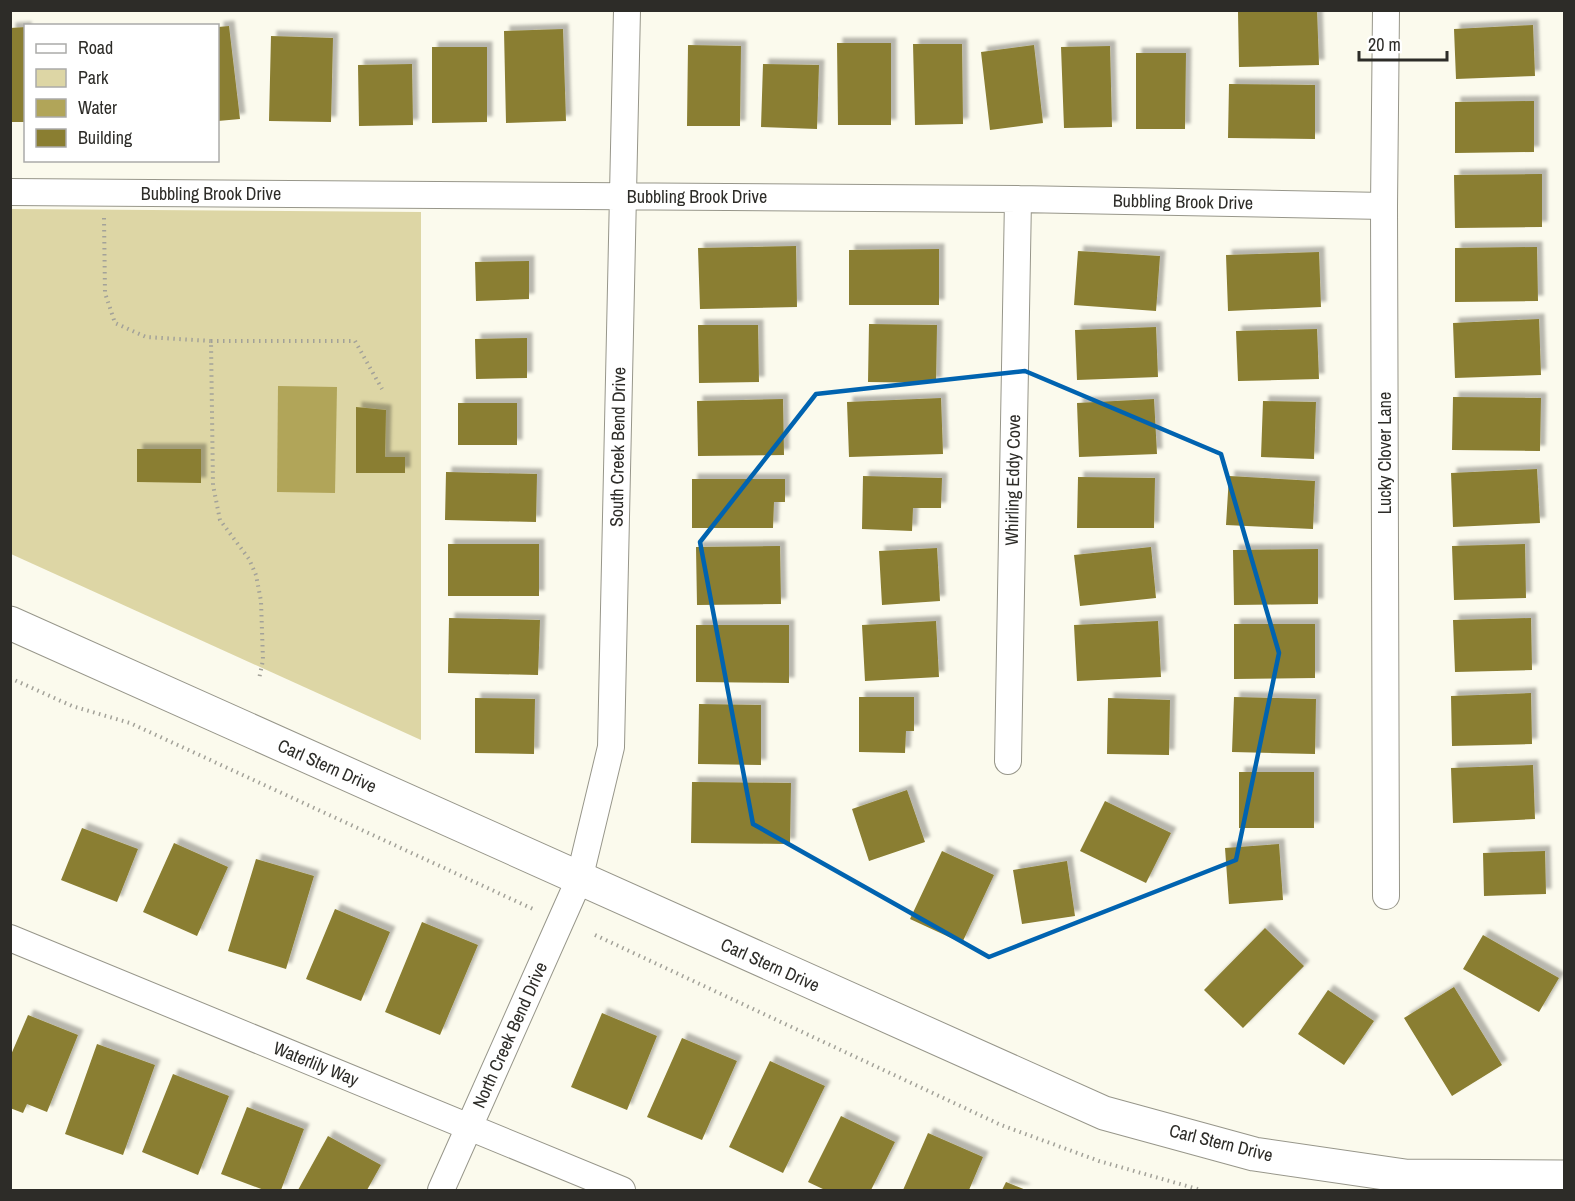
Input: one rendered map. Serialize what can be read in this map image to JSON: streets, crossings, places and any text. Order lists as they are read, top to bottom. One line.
{"streets":{"street":["Bubbling Brook Drive","South Creek Bend Drive","Lucky Clover Lane","Whirling Eddy Cove","Carl Stern Drive","North Creek Bend Drive","Waterlily Way"]},"crossings":[["Bubbling Brook Drive","South Creek Bend Drive"],["Bubbling Brook Drive","Lucky Clover Lane"],["Bubbling Brook Drive","Whirling Eddy Cove"],["South Creek Bend Drive","Carl Stern Drive"],["South Creek Bend Drive","North Creek Bend Drive"],["Carl Stern Drive","North Creek Bend Drive"],["North Creek Bend Drive","Waterlily Way"]],"legend":["Road","Park","Water","Building"],"scale_bar":"20 m"}
